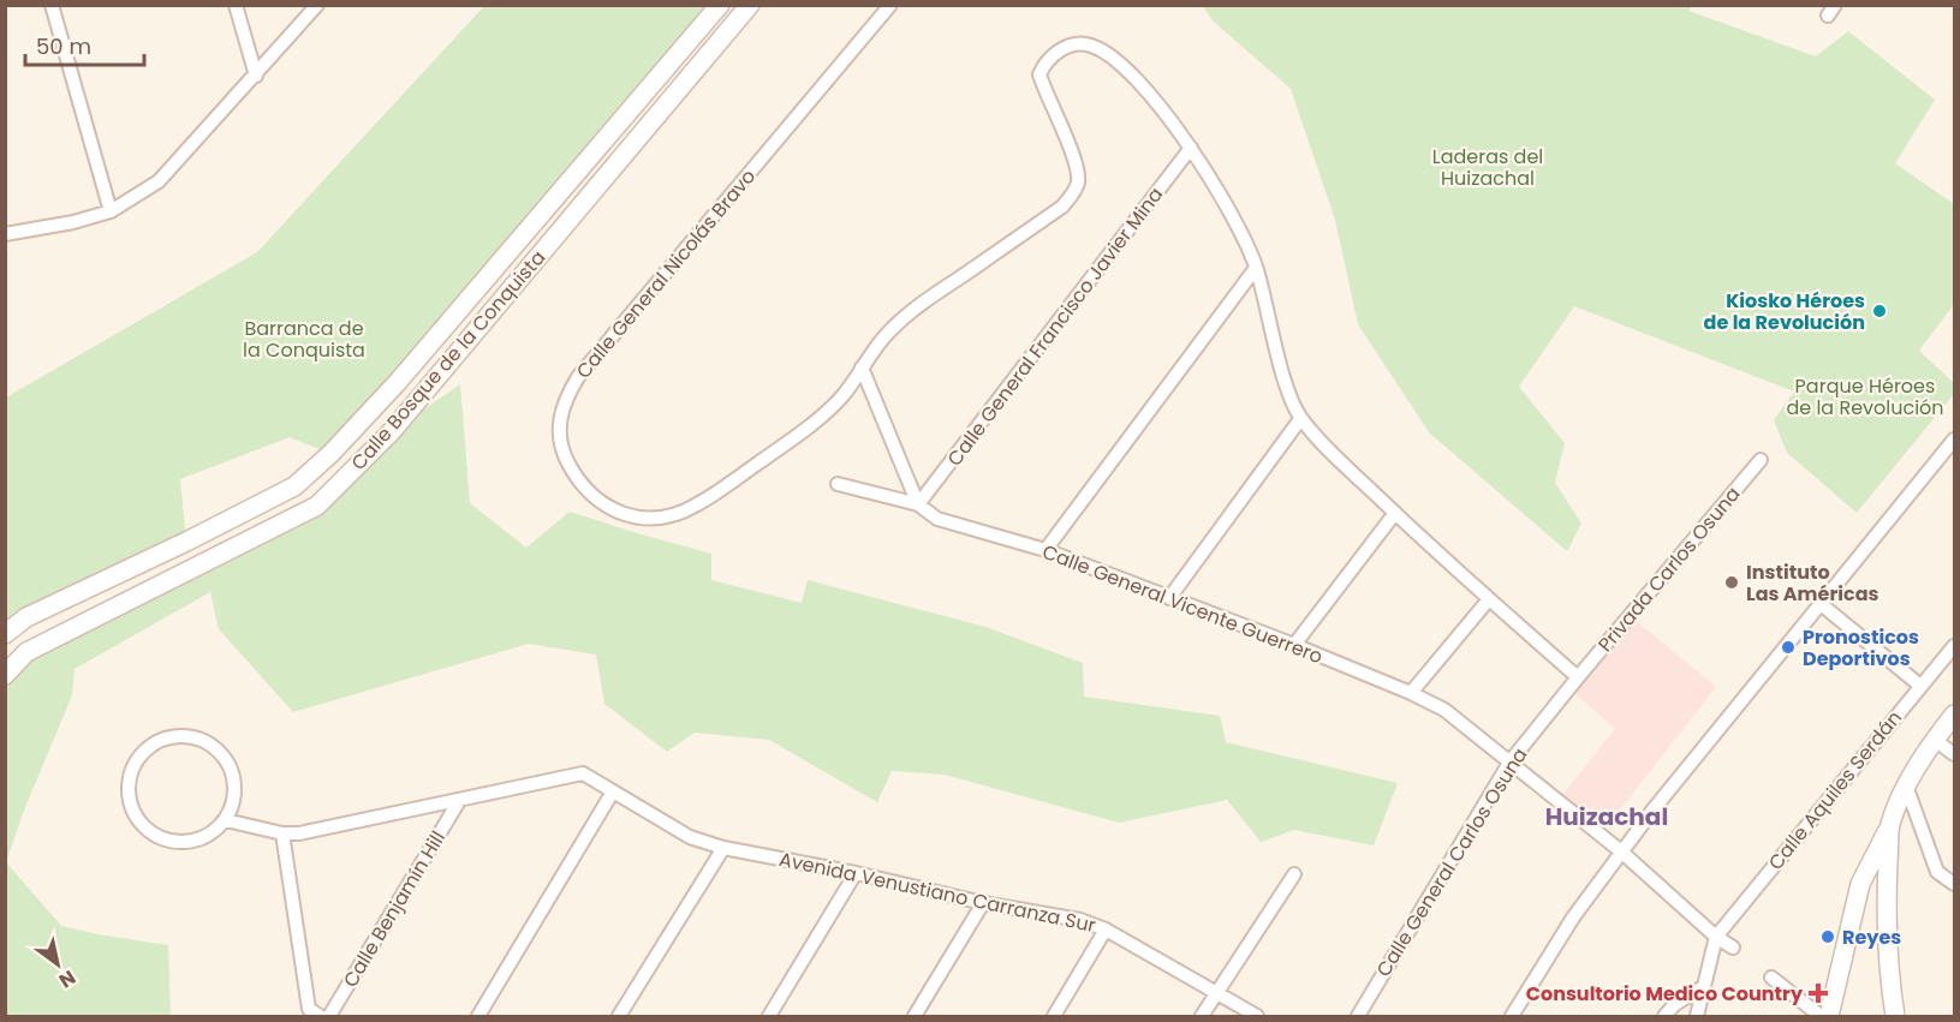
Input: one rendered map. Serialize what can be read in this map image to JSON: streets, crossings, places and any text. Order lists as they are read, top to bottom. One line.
{"streets":{"main road":["Calle Bosque de la Conquista"],"street":["Calle General Nicolás Bravo","Calle General Francisco Javier Mina","Privada Carlos Osuna","Calle General Vicente Guerrero","Calle Aquiles Serdán","Calle General Carlos Osuna","Avenida Venustiano Carranza Sur","Calle Benjamín Hill"]},"crossings":[["Calle General Nicolás Bravo","Calle General Francisco Javier Mina"],["Calle General Francisco Javier Mina","Calle General Vicente Guerrero"],["Privada Carlos Osuna","Calle General Carlos Osuna"],["Calle General Vicente Guerrero","Calle Aquiles Serdán"],["Calle General Vicente Guerrero","Calle General Carlos Osuna"],["Avenida Venustiano Carranza Sur","Calle Benjamín Hill"]],"districts":["Huizachal"],"parks":["Laderas del Huizachal","Barranca de la Conquista","Parque Héroes de la Revolución"],"places":{"other":["Kiosko Héroes de la Revolución","Instituto Las Américas","Pronosticos Deportivos","Reyes"],"health":["Consultorio Medico Country"]},"scale_bar":"50 m","north":"bottom right"}
